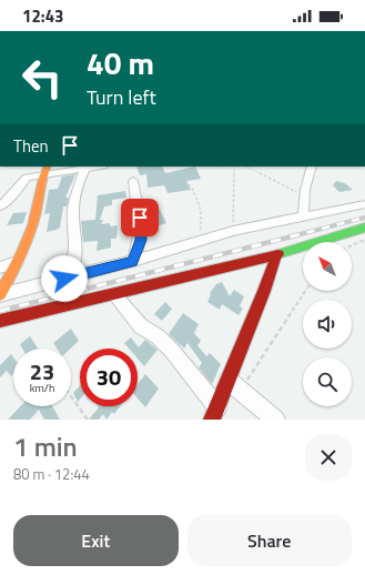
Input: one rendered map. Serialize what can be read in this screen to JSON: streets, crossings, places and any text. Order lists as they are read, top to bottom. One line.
{"north":"top left","page":{"status":"12:43","turn":["40 m","Turn left"],"then":"Then","speed":"23 km/h","limit":"30","heading":["1 min","80 m · 12:44"],"buttons":["Exit","Share"]}}
